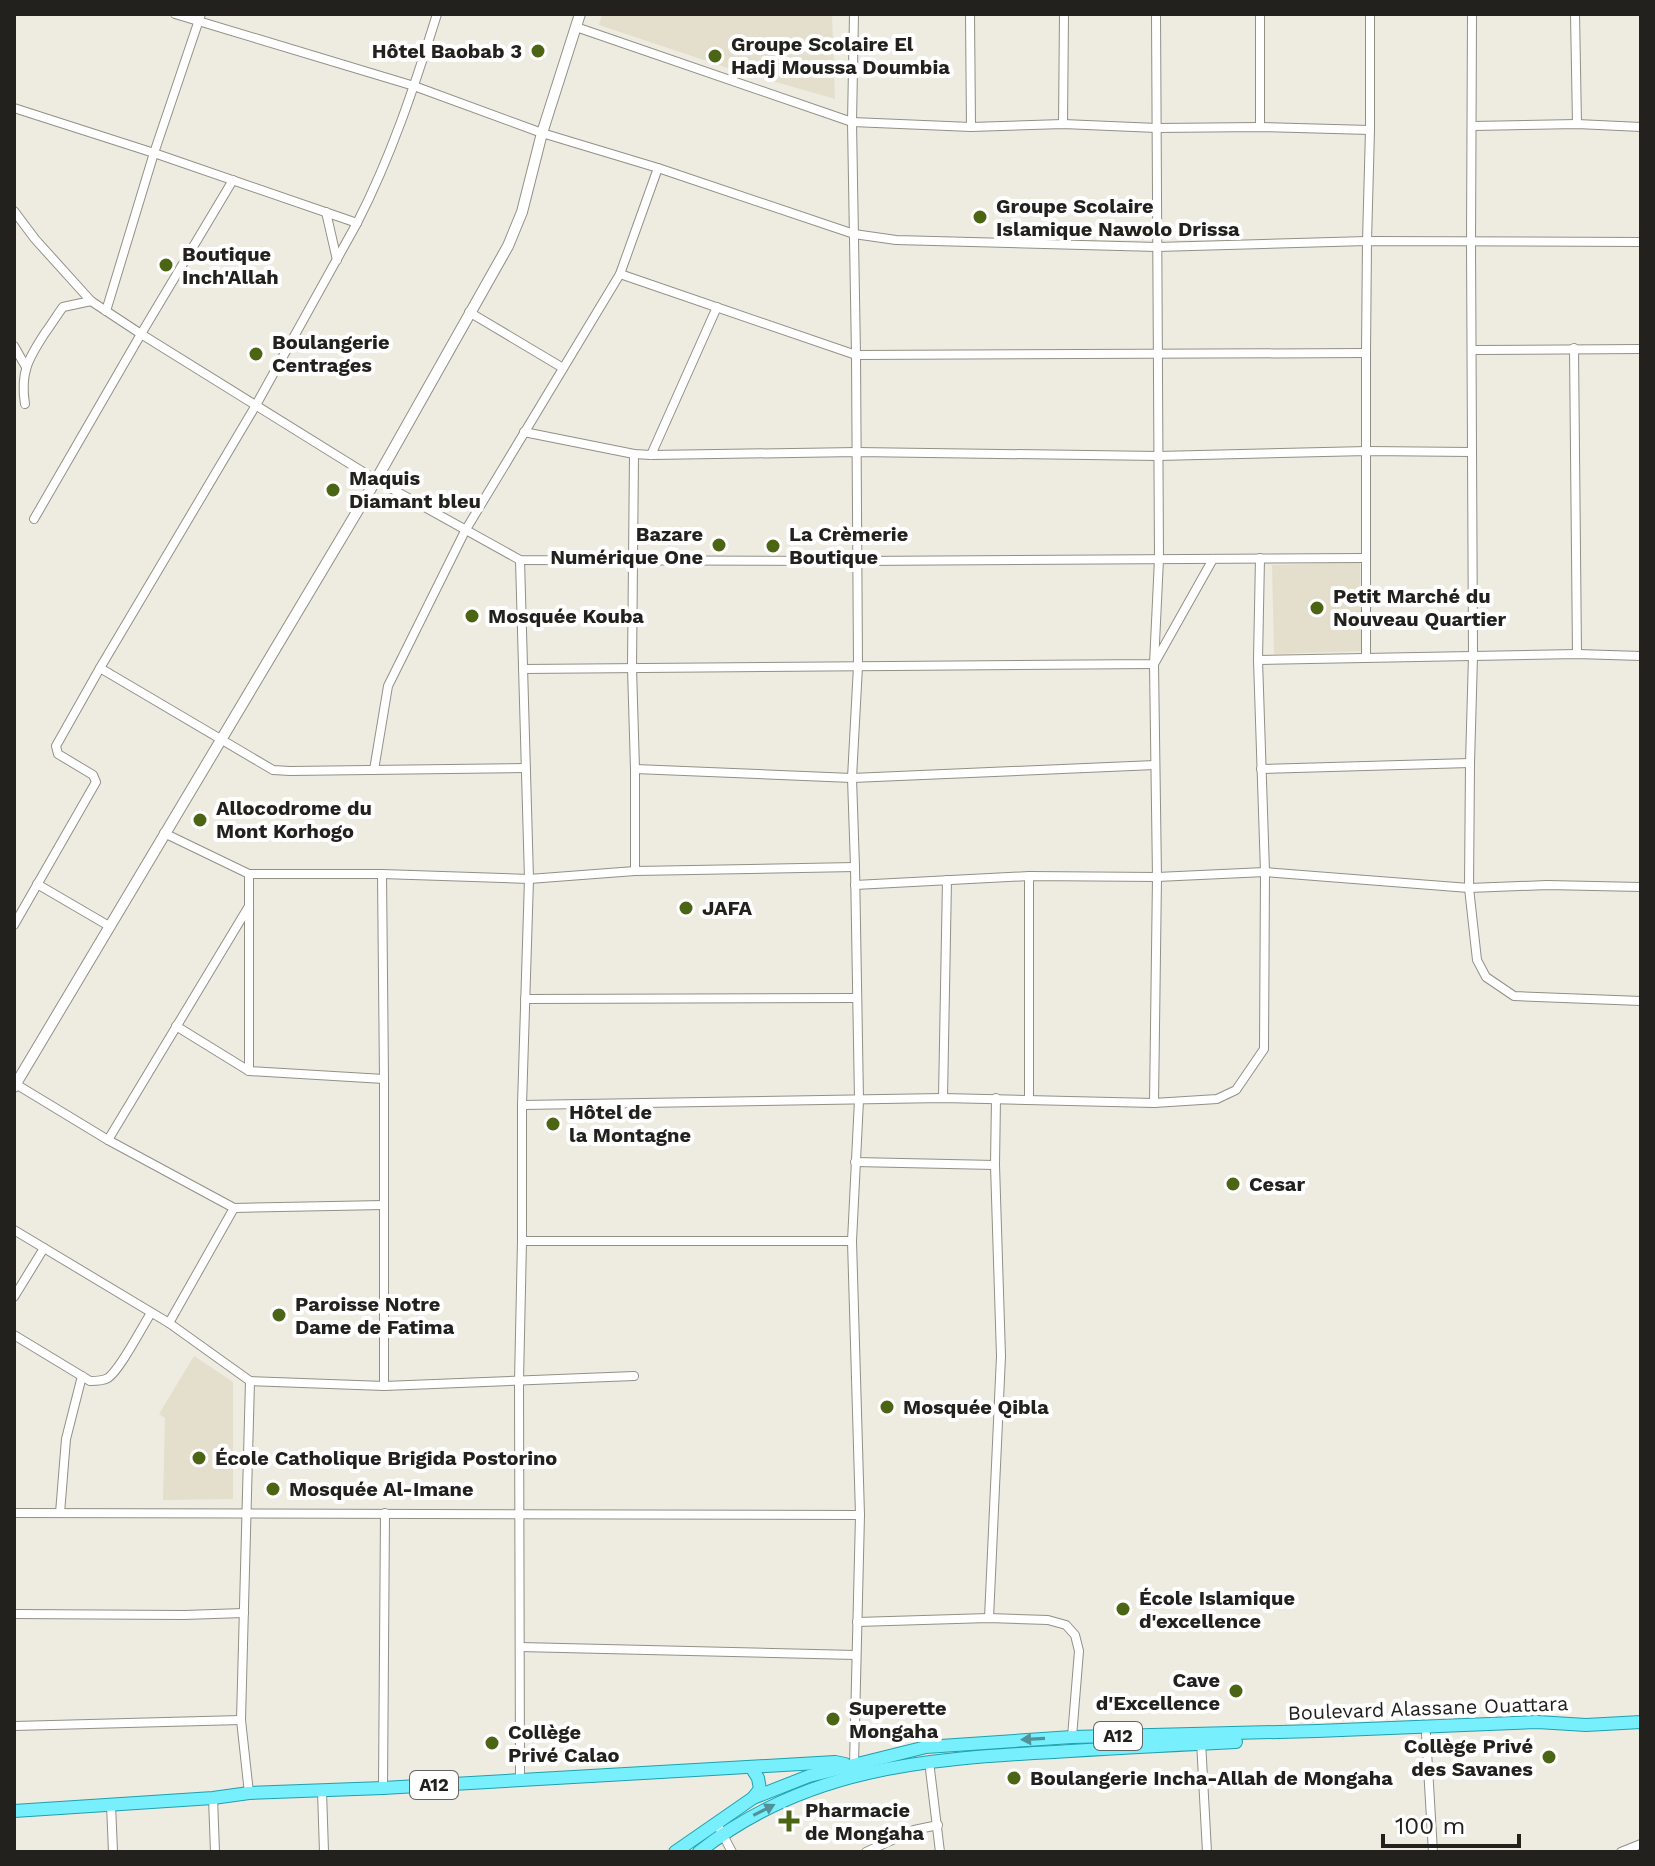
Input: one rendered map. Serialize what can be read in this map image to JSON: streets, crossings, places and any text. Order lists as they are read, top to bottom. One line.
{"streets":{"main road":["Boulevard Alassane Ouattara","A12"]},"crossings":[["Boulevard Alassane Ouattara","A12"]],"places":{"other":["Hôtel Baobab 3","Groupe Scolaire El Hadj Moussa Doumbia","Groupe Scolaire Islamique Nawolo Drissa","Boutique Inch'Allah","Boulangerie Centrages","Maquis Diamant bleu","Bazare Numérique One","La Crèmerie Boutique","Petit Marché du Nouveau Quartier","Mosquée Kouba","Allocodrome du Mont Korhogo","JAFA","Hôtel de la Montagne","Cesar","Paroisse Notre Dame de Fatima","Mosquée Qibla","École Catholique Brigida Postorino","Mosquée Al-Imane","École Islamique d'excellence","Cave d'Excellence","Superette Mongaha","Collège Privé Calao","Collège Privé des Savanes","Boulangerie Incha-Allah de Mongaha"],"health":["Pharmacie de Mongaha"]},"scale_bar":"100 m"}
